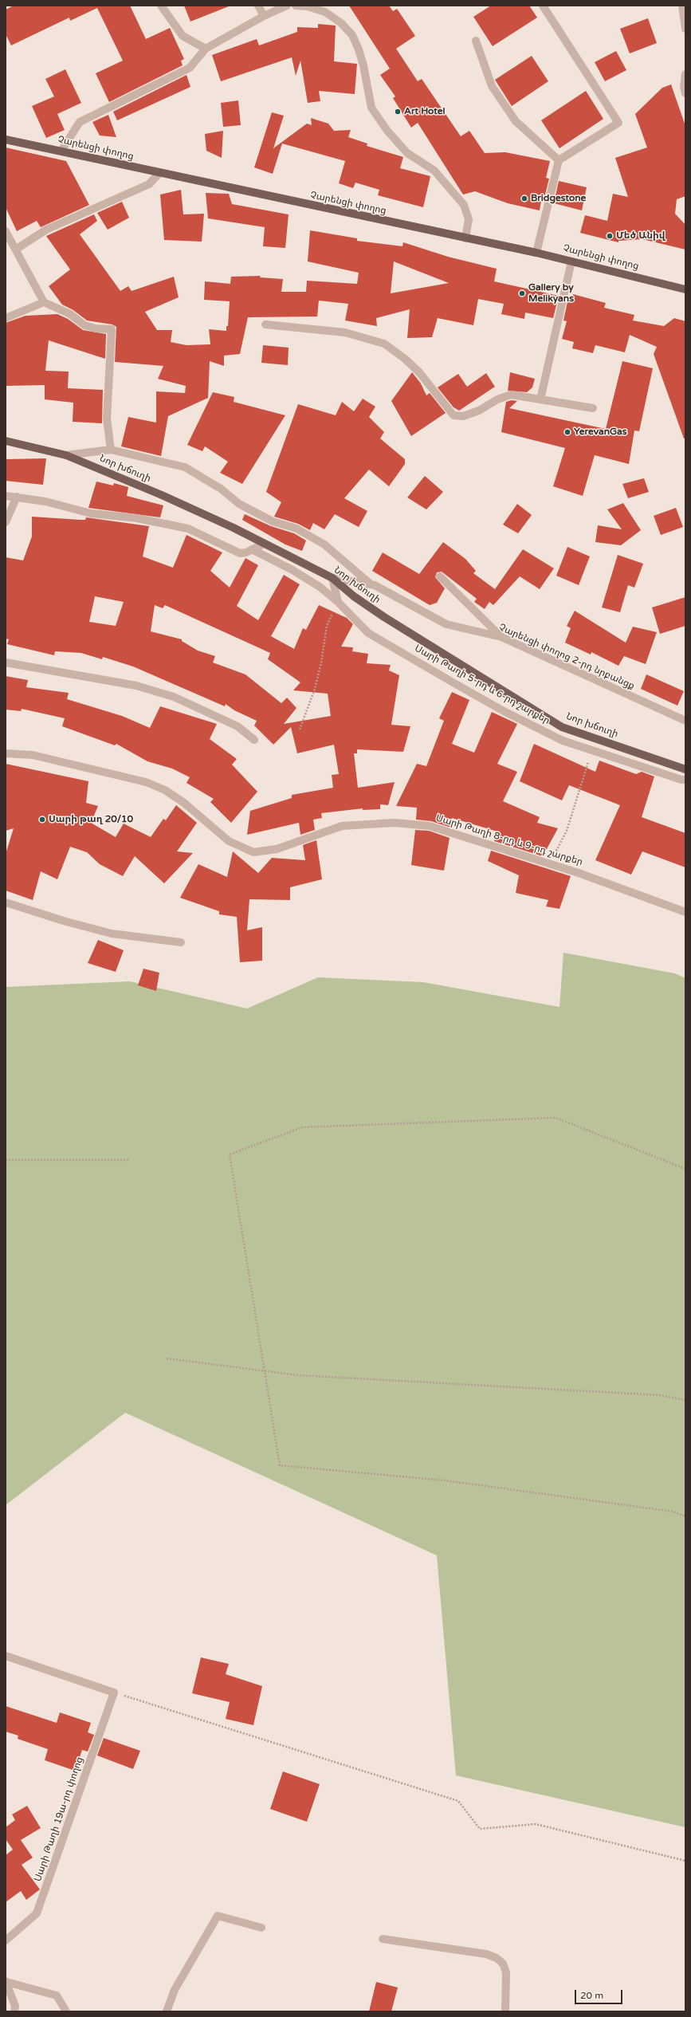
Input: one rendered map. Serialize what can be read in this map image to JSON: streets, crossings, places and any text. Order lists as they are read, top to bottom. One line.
{"streets":{"main road":["Չարենցի փողոց","Նոր խճուղի"],"street":["Չարենցի փողոց 2-րդ նրբանցք","Սարի Թաղի 5-րդ և 6-րդ շարքեր","Սարի Թաղի 8-րդ և 9-րդ շարքեր","Սարի Թաղի 19ա-րդ փողոց"]},"crossings":[["Նոր խճուղի","Չարենցի փողոց 2-րդ նրբանցք"]],"places":["Art Hotel","Bridgestone","Մեծ Անիվ","Gallery by Melikyans","YerevanGas","Սարի թաղ 20/10"],"scale_bar":"20 m"}
